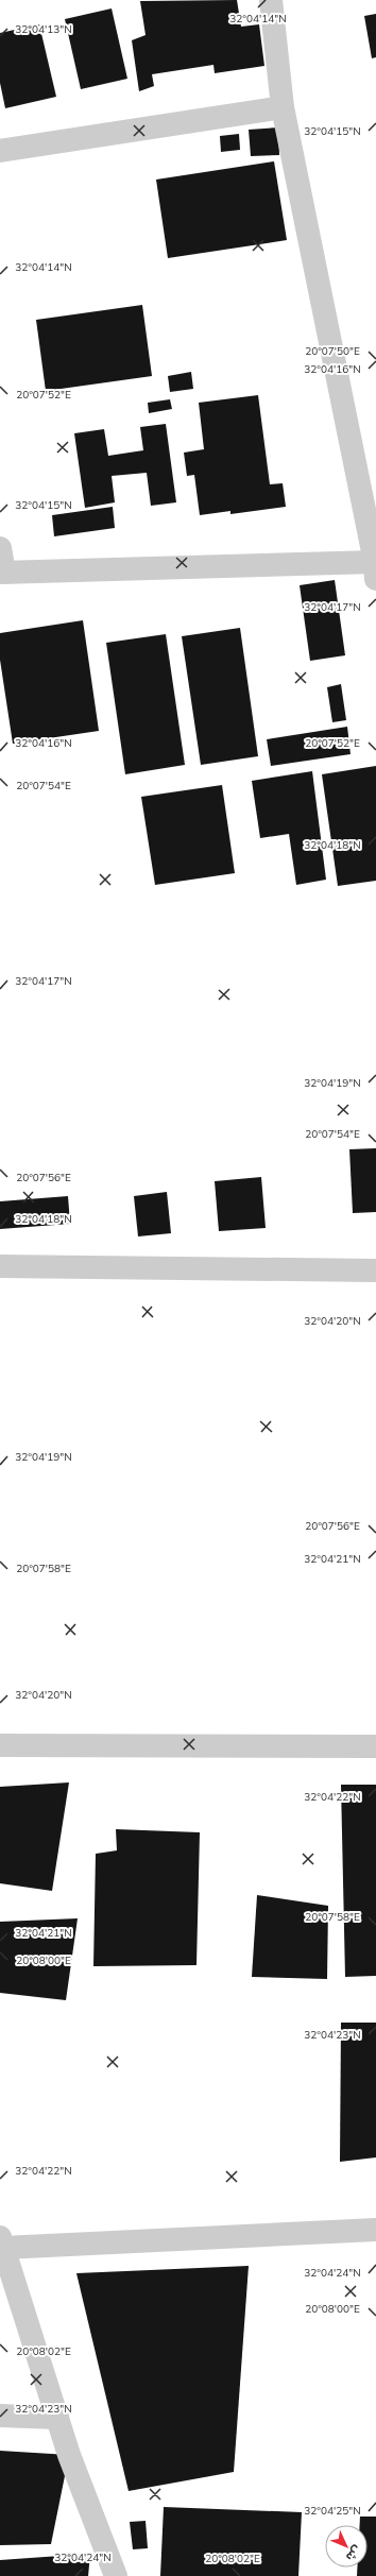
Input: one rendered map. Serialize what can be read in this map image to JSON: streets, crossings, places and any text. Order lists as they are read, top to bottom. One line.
{"north":"bottom right","coordinates":["32°04'14\"N","32°04'13\"N","32°04'15\"N","20°07'50\"E","32°04'16\"N","20°07'52\"E","32°04'17\"N","20°07'54\"E","32°04'18\"N","32°04'19\"N","20°07'56\"E","32°04'20\"N","32°04'21\"N","20°07'58\"E","32°04'22\"N","20°08'00\"E","32°04'23\"N","32°04'24\"N","20°08'02\"E","32°04'25\"N"]}
